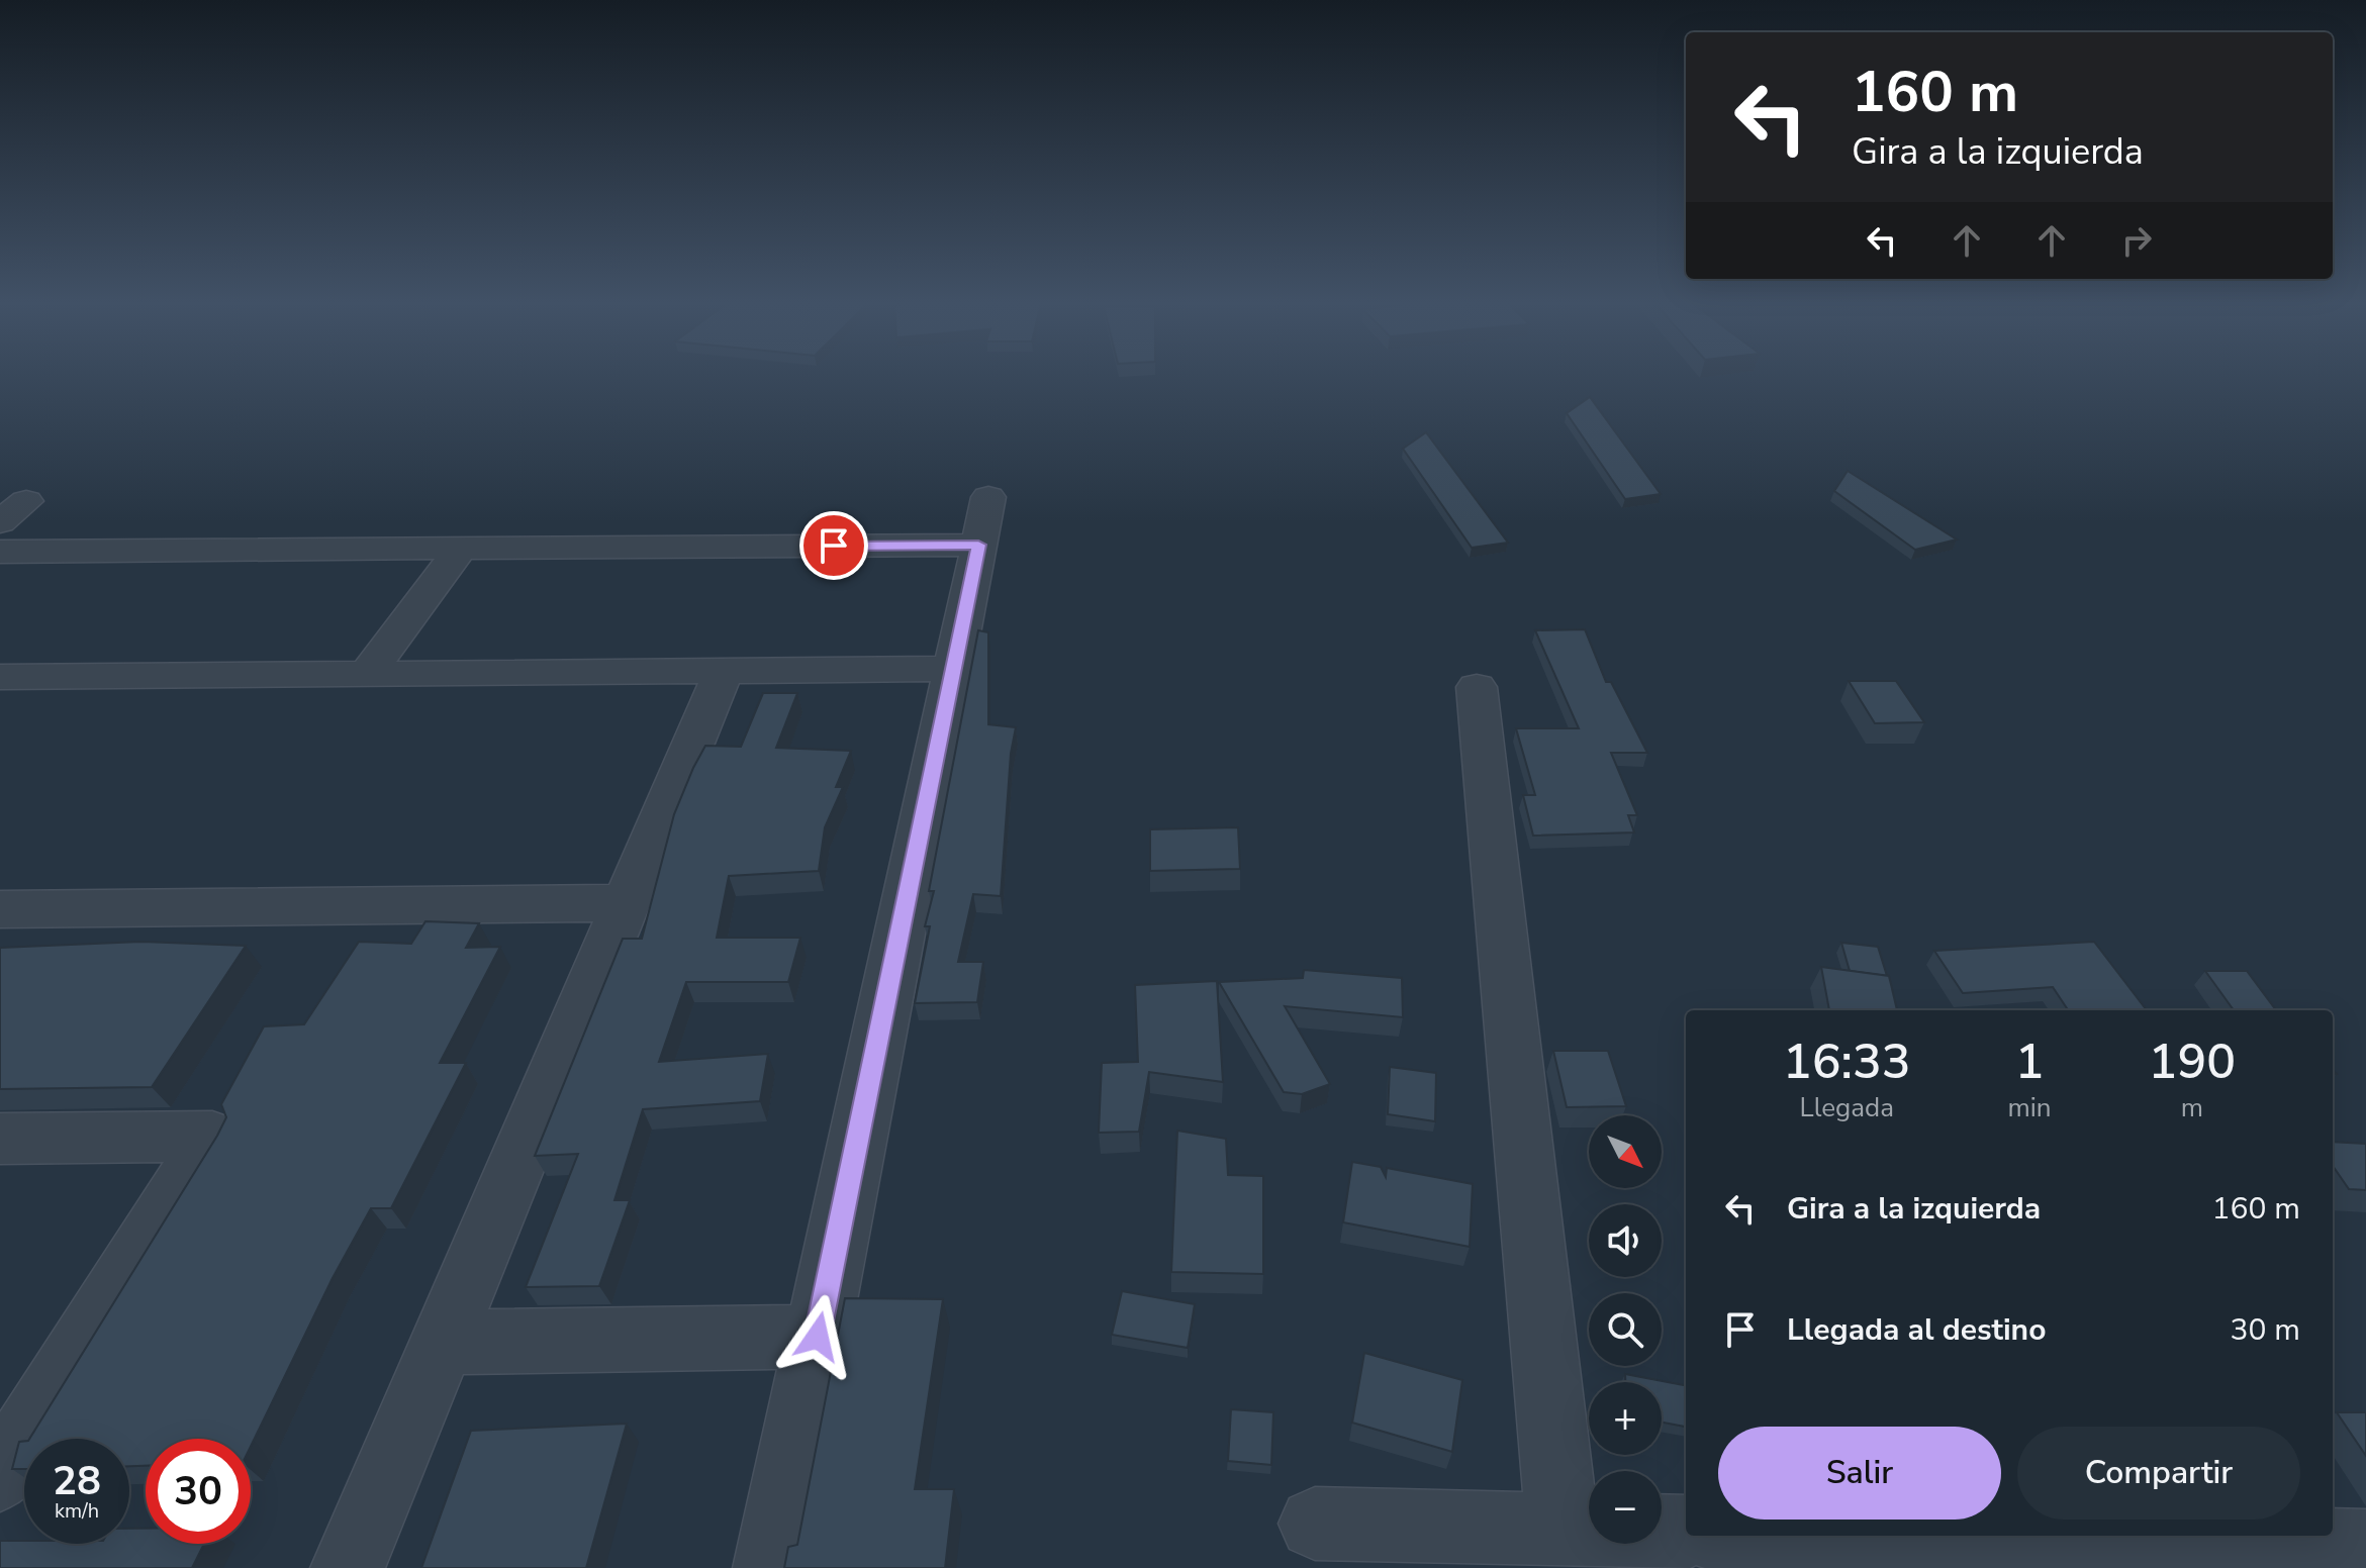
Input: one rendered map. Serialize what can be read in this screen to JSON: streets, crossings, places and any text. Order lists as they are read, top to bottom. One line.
{"north":"bottom right","page":{"turn":["160 m","Gira a la izquierda"],"eta":["16:33","Llegada","1","min","190","m"],"map_buttons":["+","−"],"list":[{"name":"Gira a la izquierda","value":"160 m"},{"name":"Llegada al destino","value":"30 m"}],"buttons":["Salir","Compartir"],"speed":"28 km/h","limit":"30"}}
